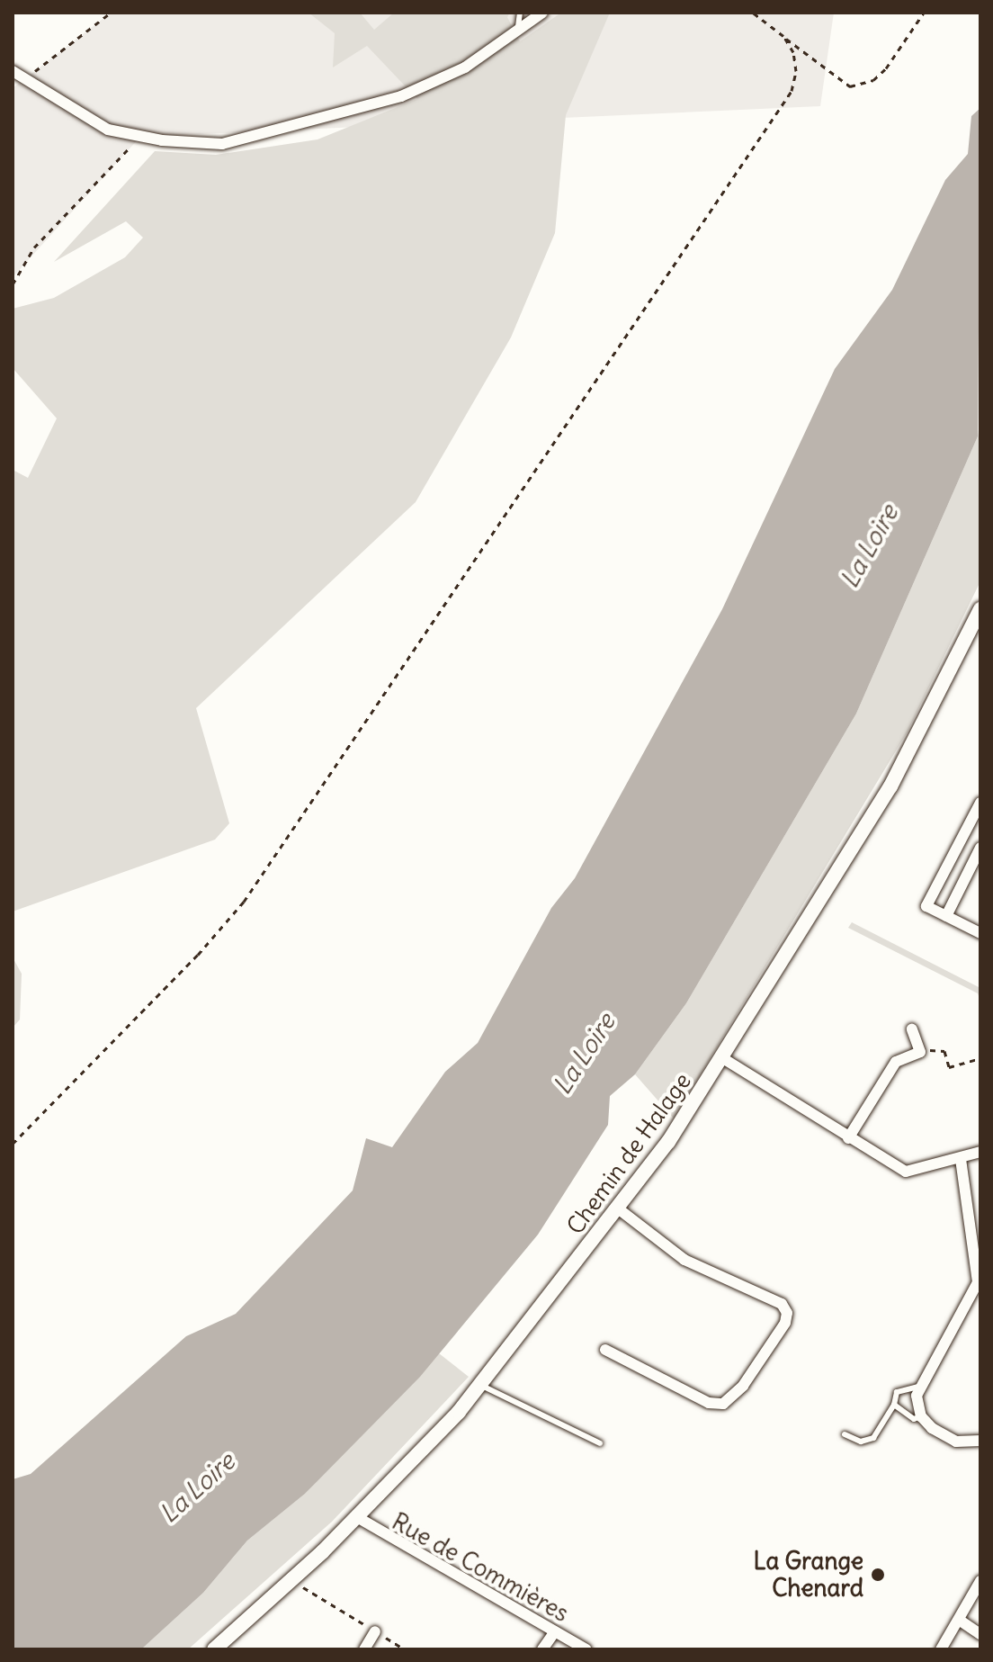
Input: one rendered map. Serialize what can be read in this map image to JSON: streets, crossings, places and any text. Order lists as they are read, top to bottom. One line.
{"streets":{"main road":["Chemin de Halage"],"street":["Rue de Commières"]},"crossings":[["Chemin de Halage","Rue de Commières"]],"water":["La Loire"],"places":["La Grange Chenard"]}
